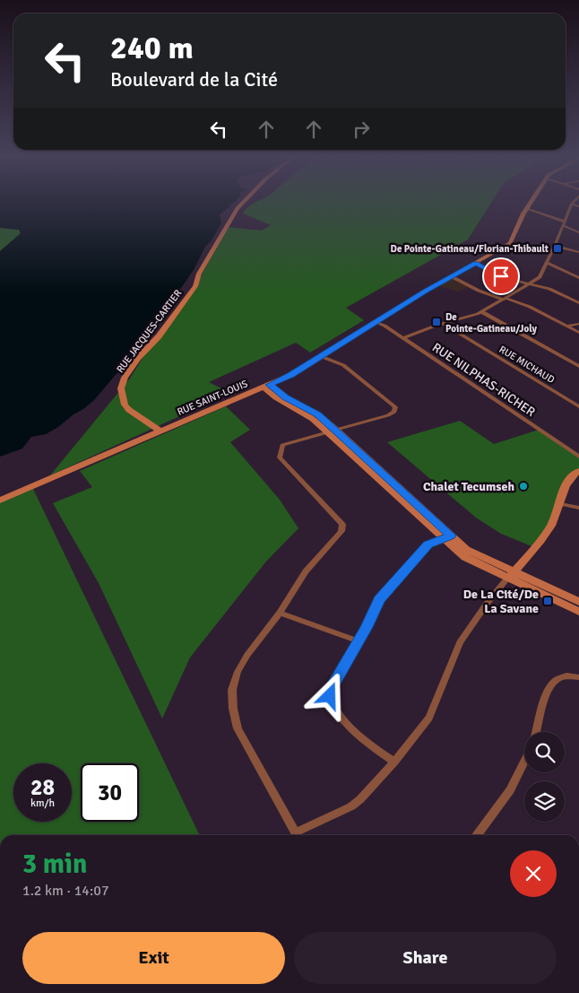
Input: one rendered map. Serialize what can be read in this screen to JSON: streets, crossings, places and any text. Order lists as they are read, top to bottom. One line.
{"streets":{"street":["RUE JACQUES-CARTIER","RUE MICHAUD","RUE NILPHAS-RICHER","RUE SAINT-LOUIS"]},"crossings":[["RUE JACQUES-CARTIER","RUE SAINT-LOUIS"],["RUE NILPHAS-RICHER","RUE SAINT-LOUIS"]],"places":{"transit":["De Pointe-Gatineau/Florian-Thibault","De Pointe-Gatineau/Joly","De La Cité/De La Savane"],"other":["Chalet Tecumseh"]},"page":{"turn":["240 m","Boulevard de la Cité"],"speed":"28 km/h","limit":"30","heading":["3 min","1.2 km · 14:07"],"buttons":["Exit","Share"]}}
